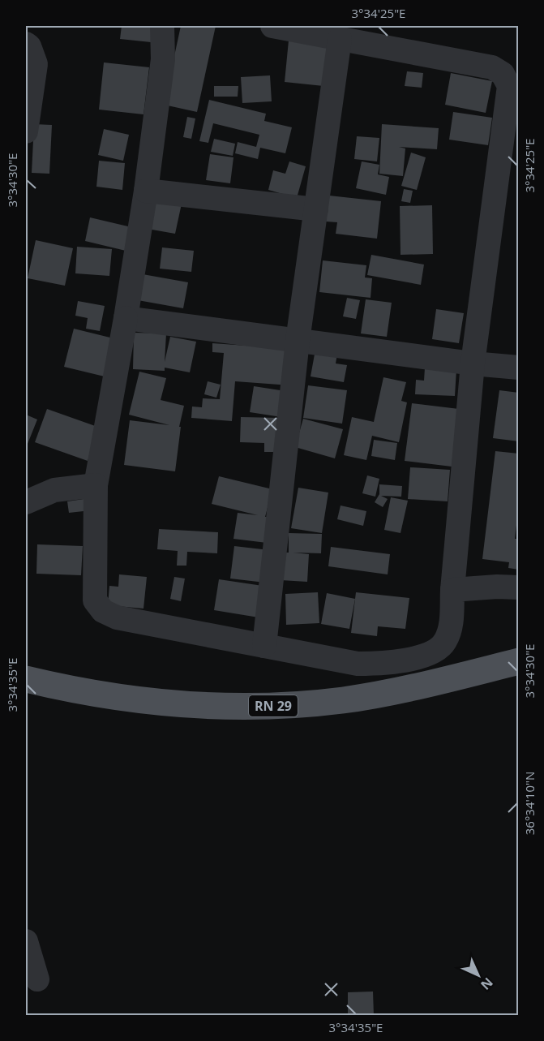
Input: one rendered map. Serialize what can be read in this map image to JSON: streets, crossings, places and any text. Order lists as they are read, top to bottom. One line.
{"streets":{"main road":["RN 29"]},"north":"bottom right","coordinates":["3°34'25\"E","3°34'30\"E","3°34'35\"E","36°34'10\"N"]}
